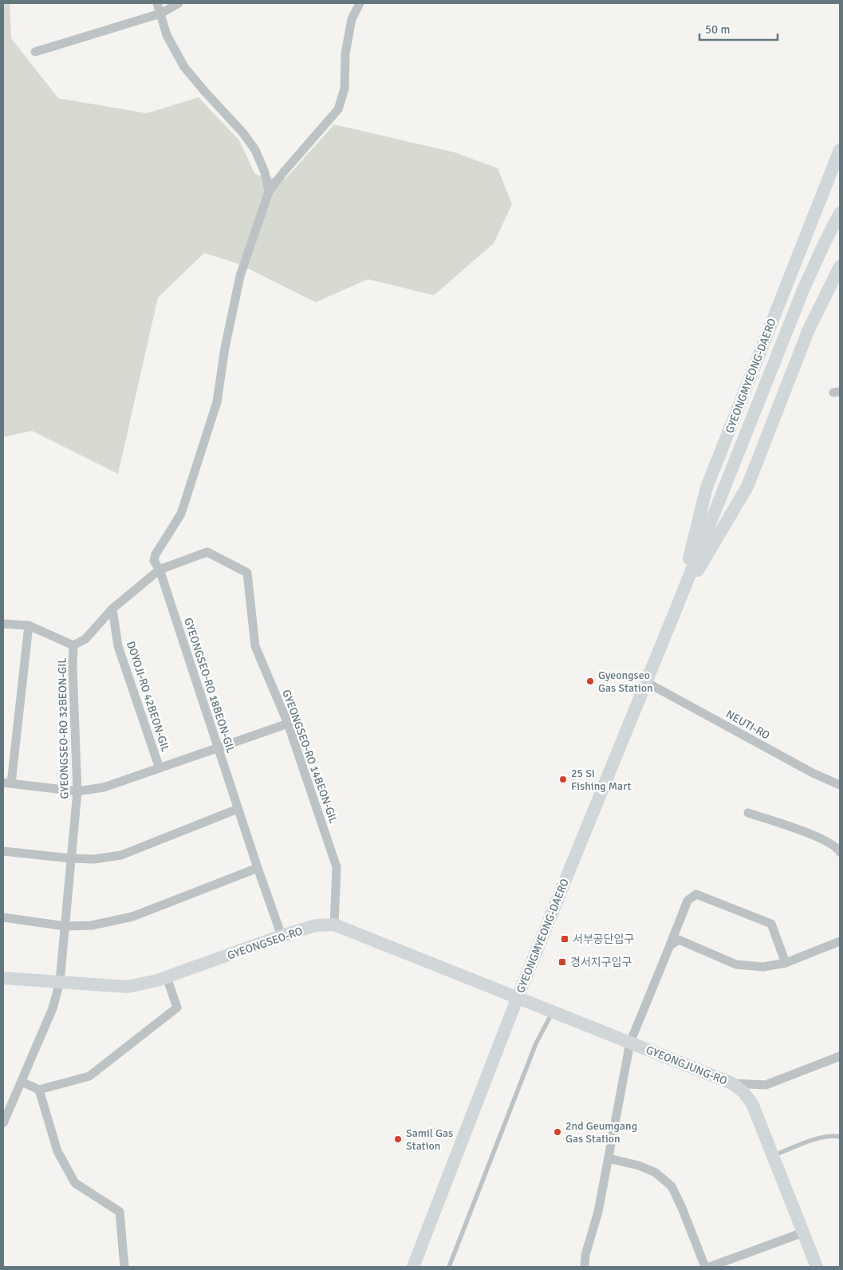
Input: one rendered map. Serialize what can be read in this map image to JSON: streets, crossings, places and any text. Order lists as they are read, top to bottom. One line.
{"streets":{"main road":["GYEONGMYEONG-DAERO","GYEONGSEO-RO","GYEONGJUNG-RO"],"street":["GYEONGSEO-RO 18BEON-GIL","DOYOJI-RO 42BEON-GIL","NEUTI-RO","GYEONGSEO-RO 32BEON-GIL","GYEONGSEO-RO 14BEON-GIL"]},"crossings":[["GYEONGMYEONG-DAERO","NEUTI-RO"],["GYEONGMYEONG-DAERO","GYEONGSEO-RO"],["GYEONGMYEONG-DAERO","GYEONGJUNG-RO"],["GYEONGSEO-RO 18BEON-GIL","DOYOJI-RO 42BEON-GIL"],["GYEONGSEO-RO 18BEON-GIL","GYEONGSEO-RO 14BEON-GIL"],["GYEONGSEO-RO 18BEON-GIL","GYEONGSEO-RO"],["DOYOJI-RO 42BEON-GIL","GYEONGSEO-RO 32BEON-GIL"],["DOYOJI-RO 42BEON-GIL","GYEONGSEO-RO 14BEON-GIL"],["GYEONGSEO-RO 32BEON-GIL","GYEONGSEO-RO 14BEON-GIL"],["GYEONGSEO-RO 32BEON-GIL","GYEONGSEO-RO"],["GYEONGSEO-RO 14BEON-GIL","GYEONGSEO-RO"],["GYEONGSEO-RO","GYEONGJUNG-RO"]],"places":{"other":["Gyeongseo Gas Station","25 Si Fishing Mart","2nd Geumgang Gas Station","Samil Gas Station"],"transit":["서부공단입구","경서지구입구"]},"scale_bar":"50 m"}
